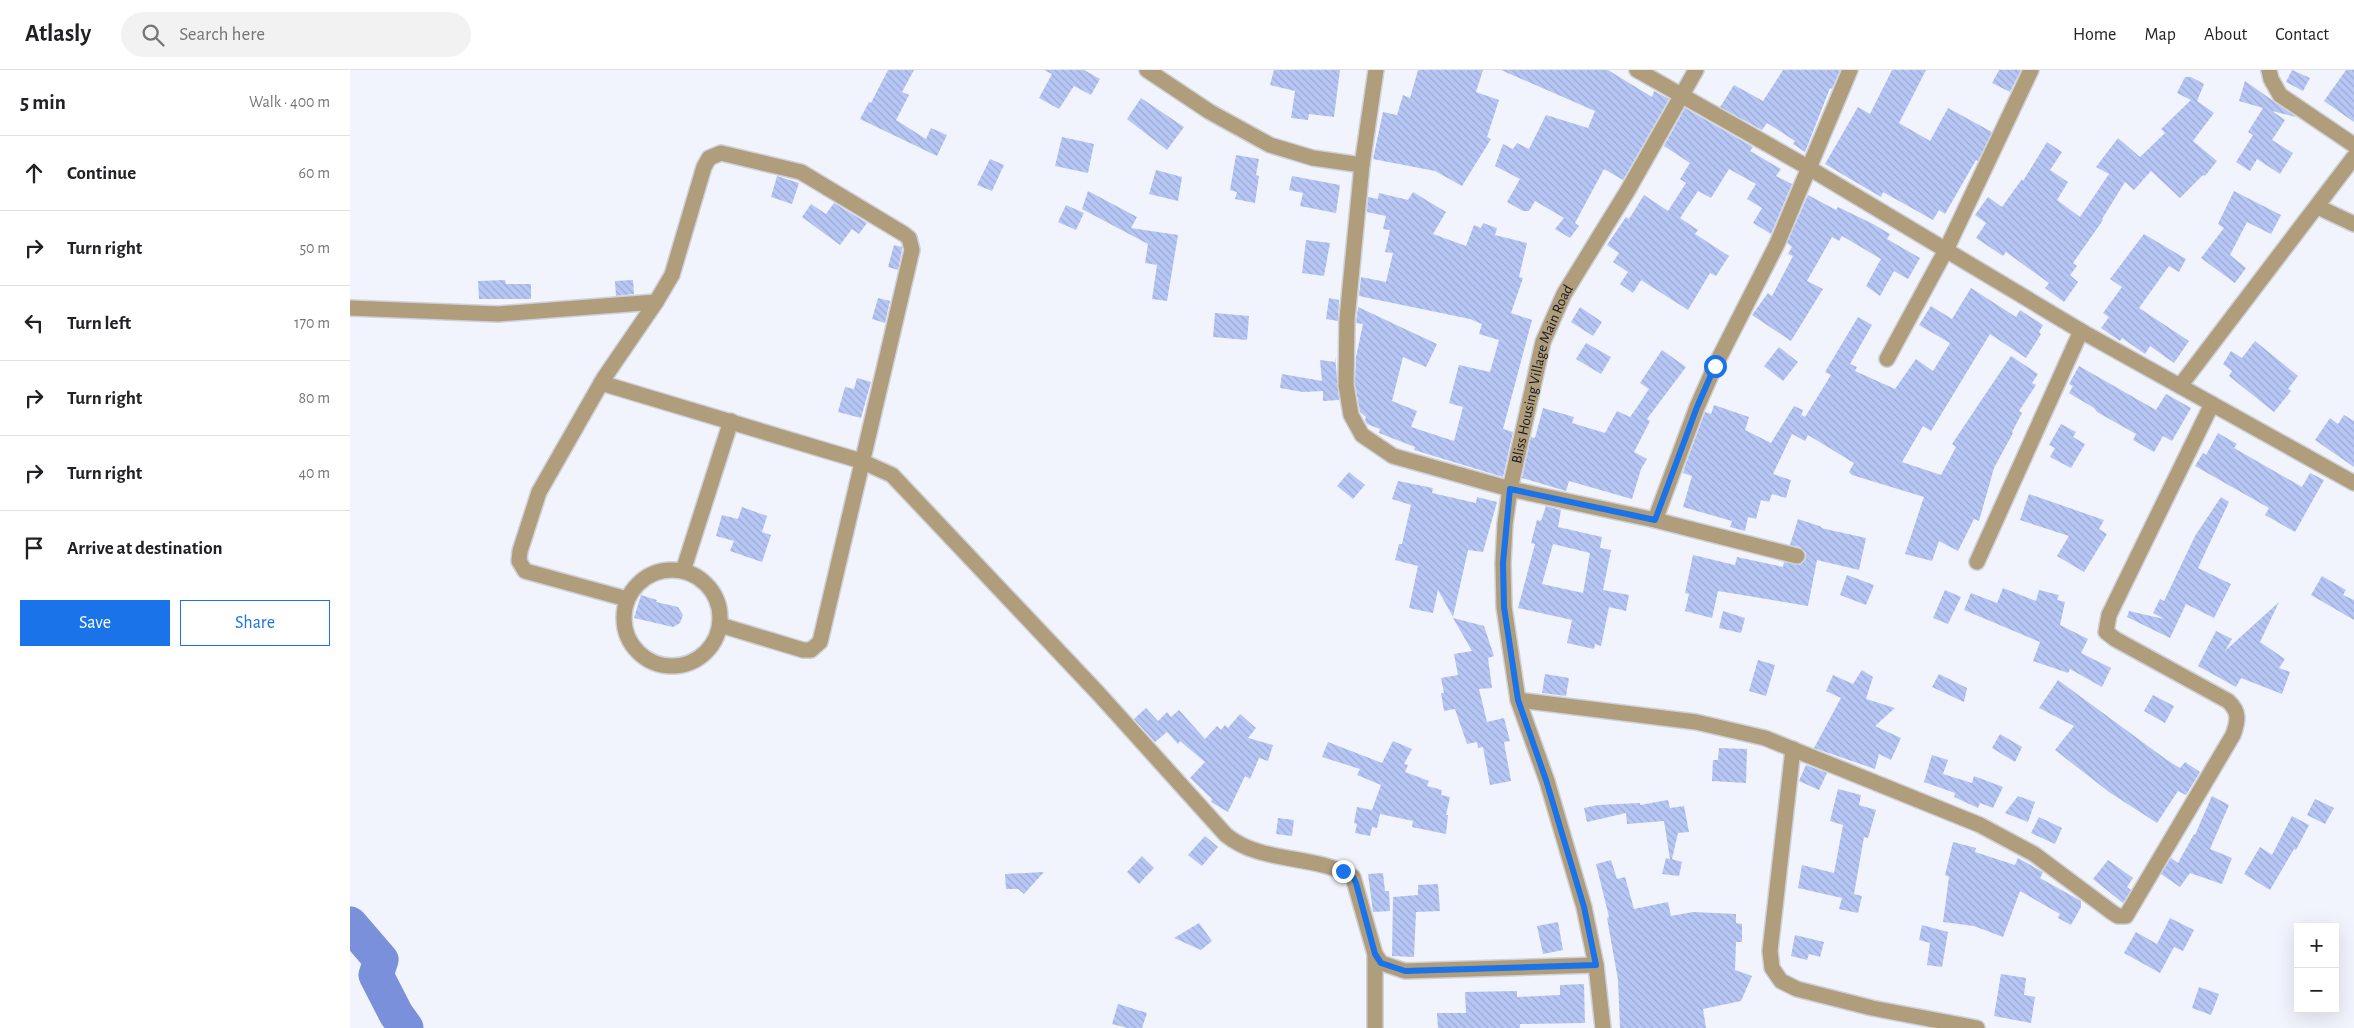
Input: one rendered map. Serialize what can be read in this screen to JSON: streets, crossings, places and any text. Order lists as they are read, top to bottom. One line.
{"streets":{"street":["Bliss Housing Village Main Road"]},"page":{"header":"Atlasly","search":"Search here","nav":["Home","Map","About","Contact"],"heading":["5 min","Walk · 400 m"],"list":[["Continue","60 m"],["Turn right","50 m"],["Turn left","170 m"],["Turn right","80 m"],["Turn right","40 m"],"Arrive at destination"],"buttons":["Save","Share"],"map_buttons":["+","−"]}}
